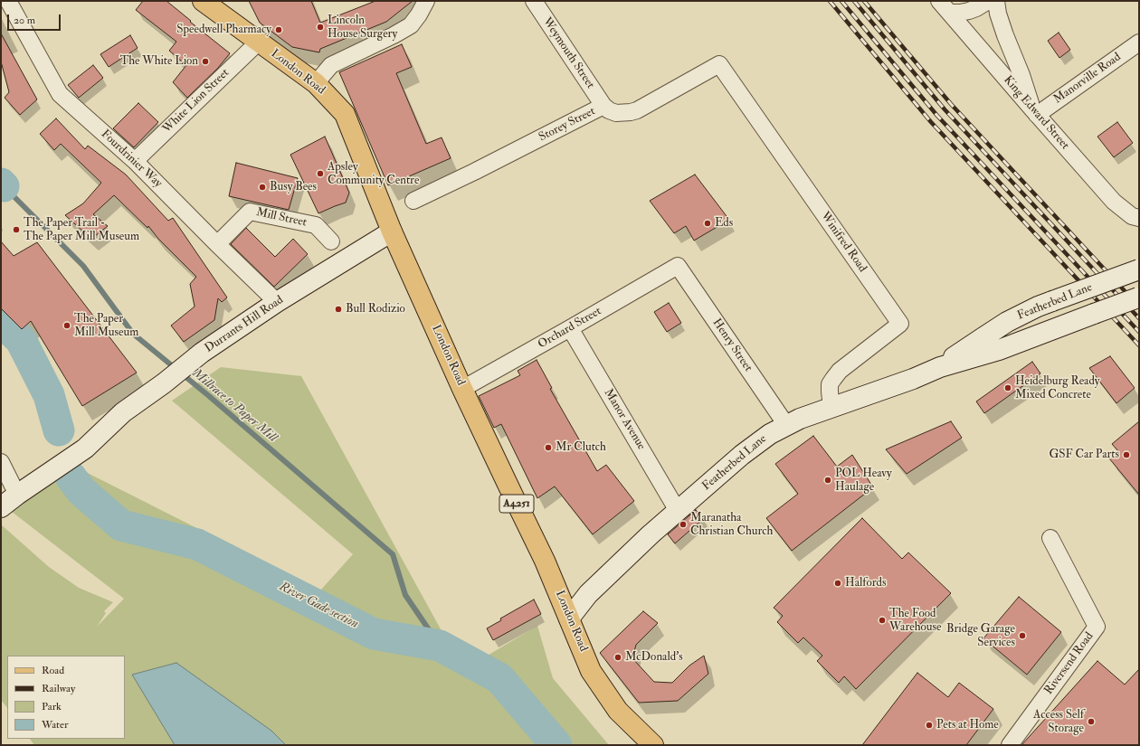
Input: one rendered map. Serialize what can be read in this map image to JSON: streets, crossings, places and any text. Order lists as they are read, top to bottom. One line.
{"streets":{"main road":["London Road","A4251"],"street":["Weymouth Street","Manorville Road","White Lion Street","King Edward Street","Storey Street","Fourdrinier Way","Mill Street","Winifred Road","Featherbed Lane","Durrants Hill Road","Orchard Street","Henry Street","Manor Avenue","Riversend Road"]},"crossings":[["Weymouth Street","Storey Street"],["London Road","White Lion Street"],["London Road","Featherbed Lane"],["London Road","Durrants Hill Road"],["London Road","Orchard Street"],["Manorville Road","King Edward Street"],["White Lion Street","Fourdrinier Way"],["Storey Street","Winifred Road"],["Fourdrinier Way","Mill Street"],["Fourdrinier Way","Durrants Hill Road"],["Winifred Road","Featherbed Lane"],["Featherbed Lane","Henry Street"],["Featherbed Lane","Manor Avenue"],["Orchard Street","Henry Street"],["Orchard Street","Manor Avenue"]],"water":["Millrace to Paper Mill","River Gade section"],"places":["Lincoln House Surgery","Speedwell Pharmacy","The White Lion","Apsley Community Centre","Busy Bees","Eds","The Paper Trail - The Paper Mill Museum","Bull Rodizio","The Paper Mill Museum","Heidelburg Ready Mixed Concrete","Mr Clutch","GSF Car Parts","POL Heavy Haulage","Maranatha Christian Church","Halfords","The Food Warehouse","Bridge Garage Services","McDonald's","Access Self Storage","Pets at Home"],"legend":["Road","Railway","Park","Water"],"scale_bar":"20 m"}
